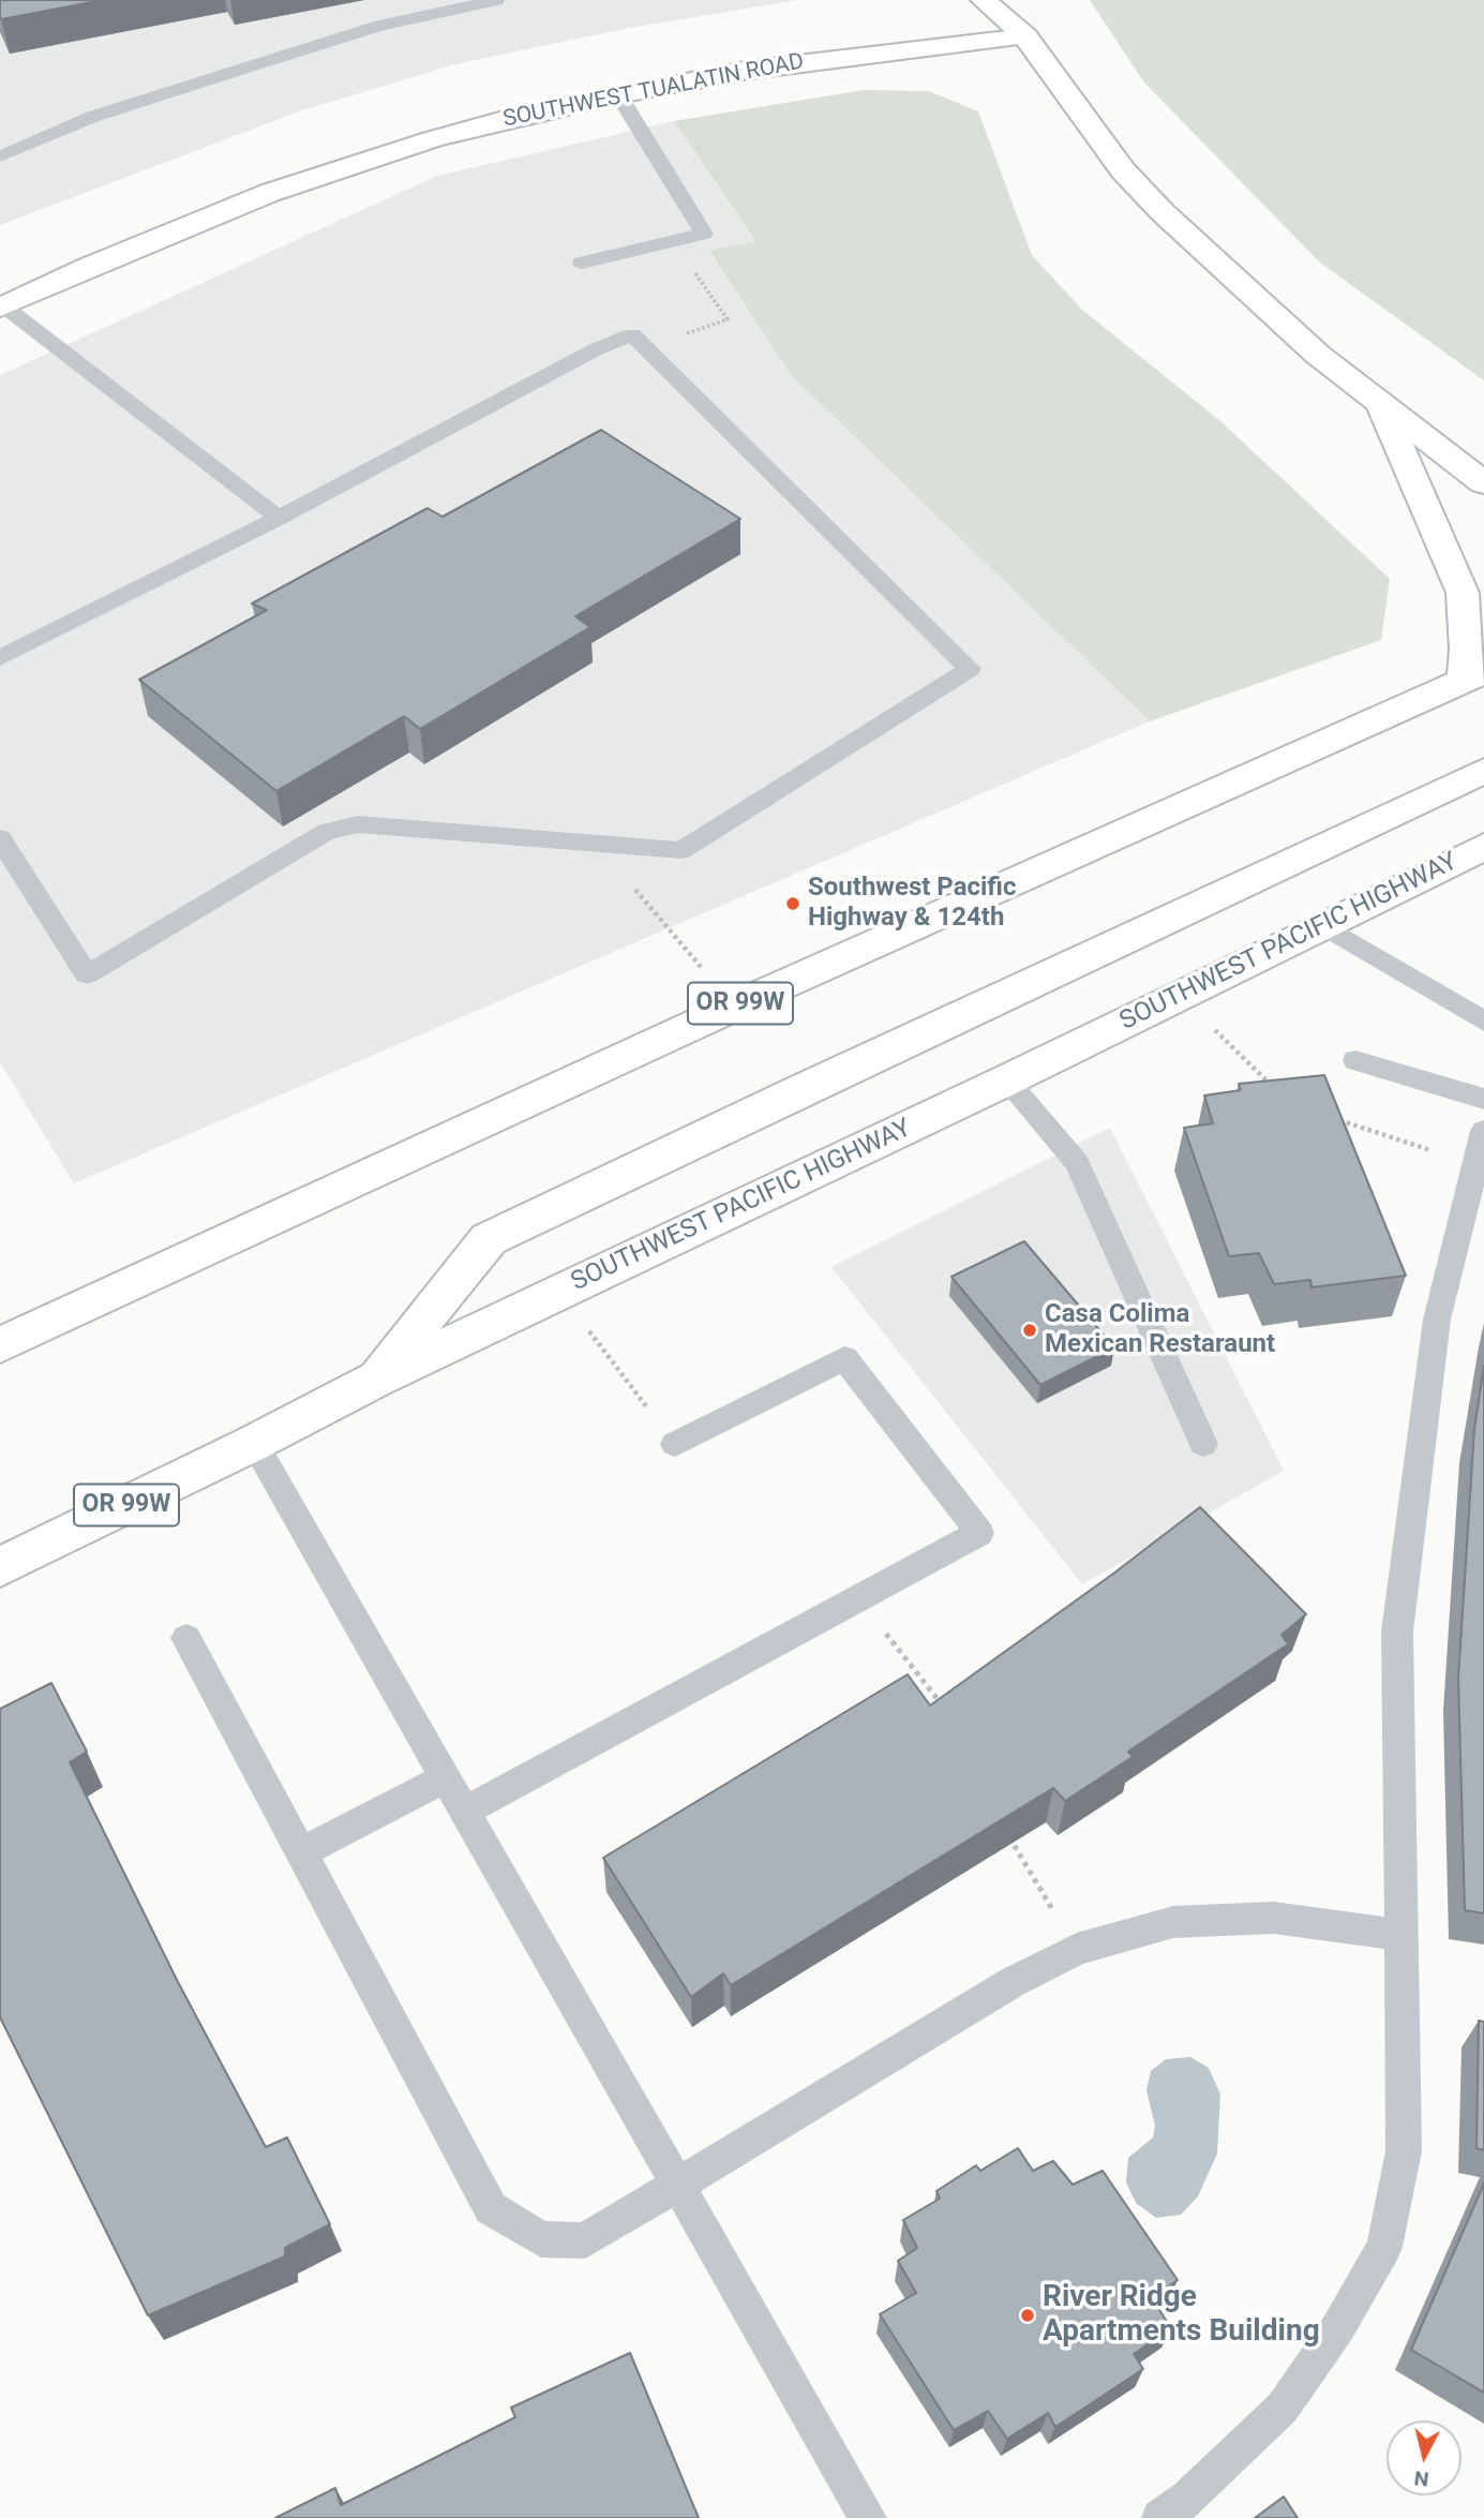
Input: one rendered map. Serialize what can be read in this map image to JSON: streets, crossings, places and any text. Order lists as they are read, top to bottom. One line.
{"streets":{"main road":["SOUTHWEST TUALATIN ROAD","SOUTHWEST PACIFIC HIGHWAY","OR 99W"]},"places":["Southwest Pacific Highway & 124th","Casa Colima Mexican Restaraunt","River Ridge Apartments Building"],"north":"bottom"}
